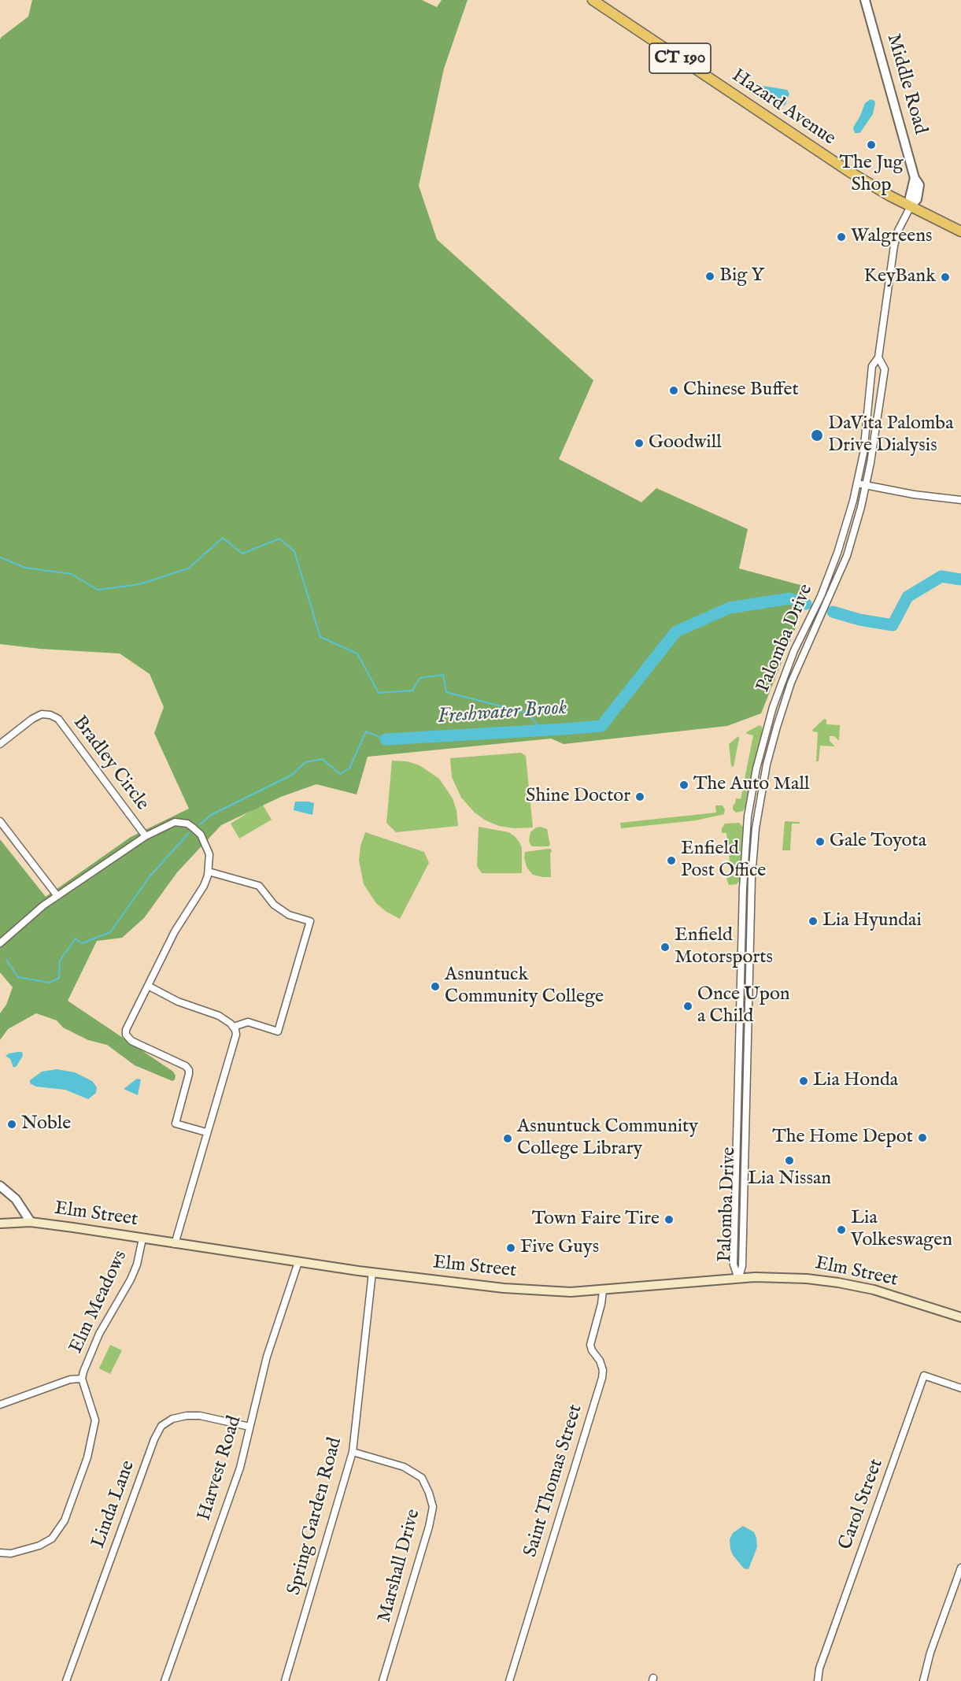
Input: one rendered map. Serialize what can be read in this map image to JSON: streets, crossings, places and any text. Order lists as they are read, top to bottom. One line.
{"streets":{"main road":["CT 190","Hazard Avenue","Elm Street"],"street":["Middle Road","Palomba Drive","Bradley Circle","Elm Meadows","Harvest Road","Saint Thomas Street","Linda Lane","Carol Street","Spring Garden Road","Marshall Drive"]},"crossings":[["Middle Road","Hazard Avenue"],["Middle Road","Palomba Drive"],["Hazard Avenue","Palomba Drive"],["Palomba Drive","Elm Street"],["Elm Street","Elm Meadows"],["Elm Street","Harvest Road"],["Elm Street","Saint Thomas Street"],["Elm Street","Spring Garden Road"],["Harvest Road","Linda Lane"],["Spring Garden Road","Marshall Drive"]],"water":["Freshwater Brook"],"places":["The Jug Shop","Walgreens","Big Y","KeyBank","Chinese Buffet","DaVita Palomba Drive Dialysis","Goodwill","The Auto Mall","Shine Doctor","Gale Toyota","Enfield Post Office","Lia Hyundai","Enfield Motorsports","Asnuntuck Community College","Once Upon a Child","Lia Honda","Noble","The Home Depot","Asnuntuck Community College Library","Lia Nissan","Town Faire Tire","Lia Volkeswagen","Five Guys"]}
